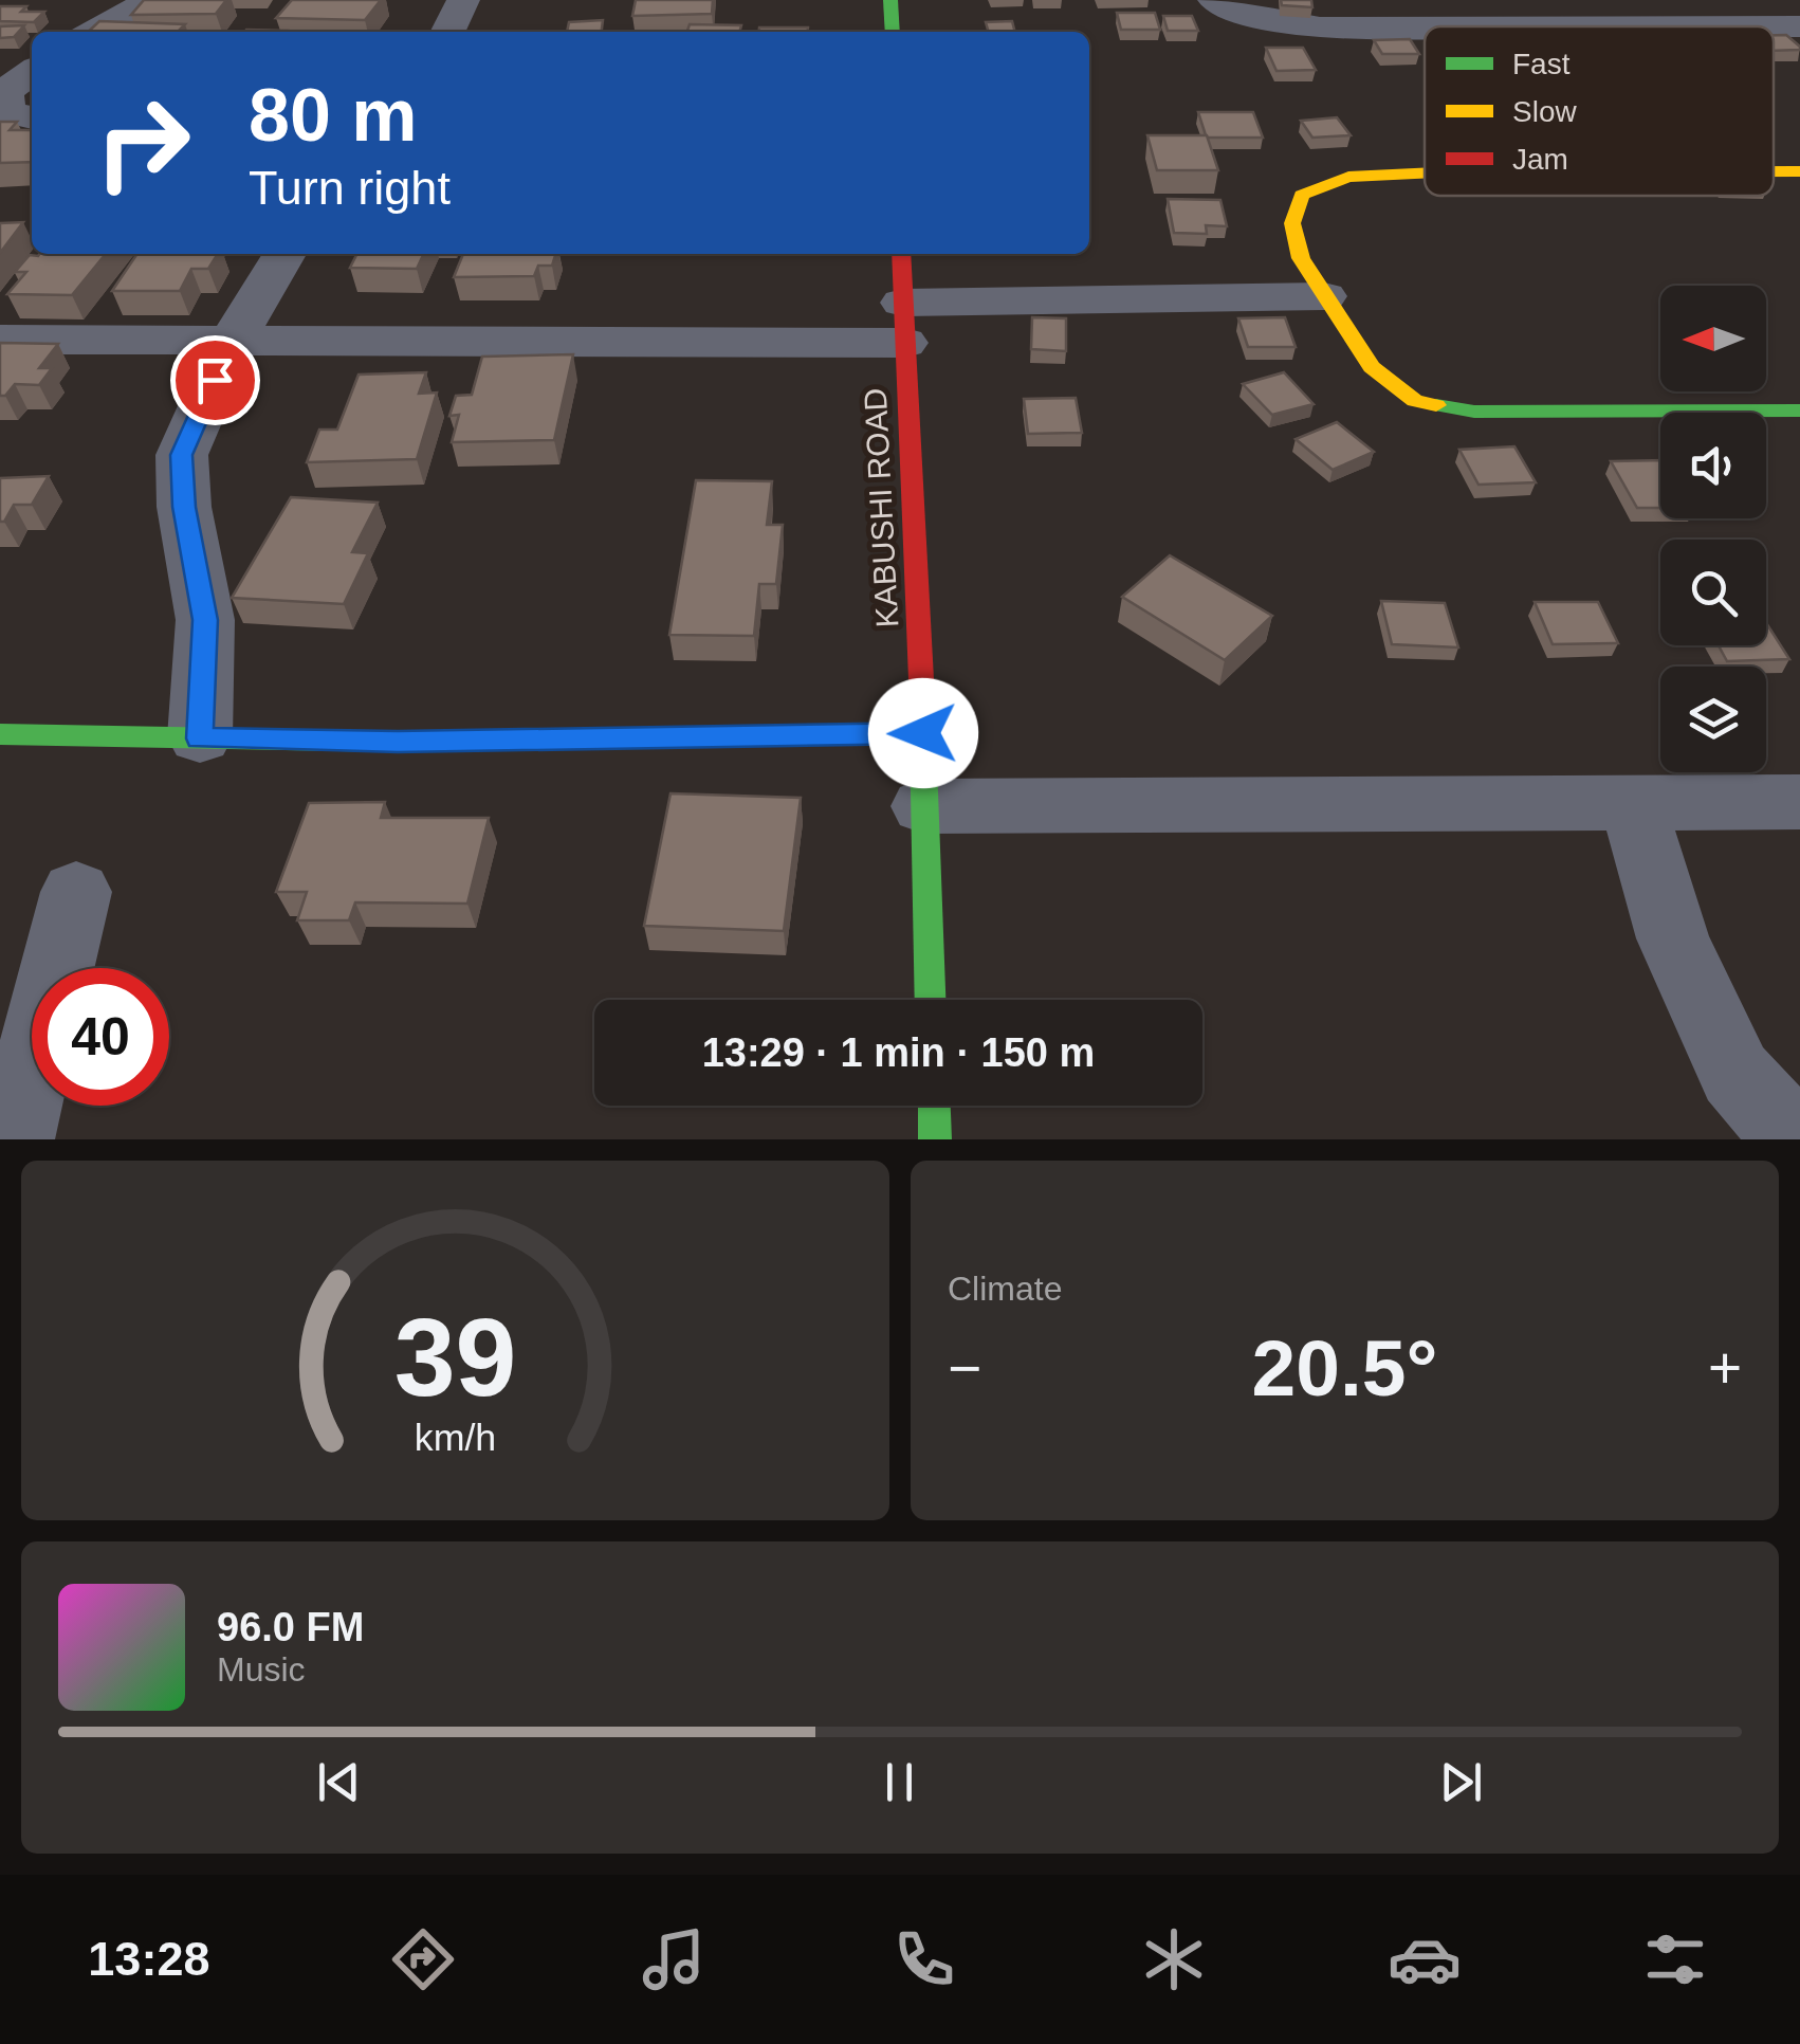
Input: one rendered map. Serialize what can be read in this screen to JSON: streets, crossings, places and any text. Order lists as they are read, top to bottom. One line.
{"streets":{"street":["KABUSHI ROAD"]},"legend":["Fast","Slow","Jam"],"north":"left","page":{"turn":["80 m","Turn right"],"limit":"40","trip":"13:29 · 1 min · 150 m","tile":"Climate","heat":["−","20.5°","+"],"song":["96.0 FM","Music"],"tabs":"13:28","gauge":["39","km/h"]}}
